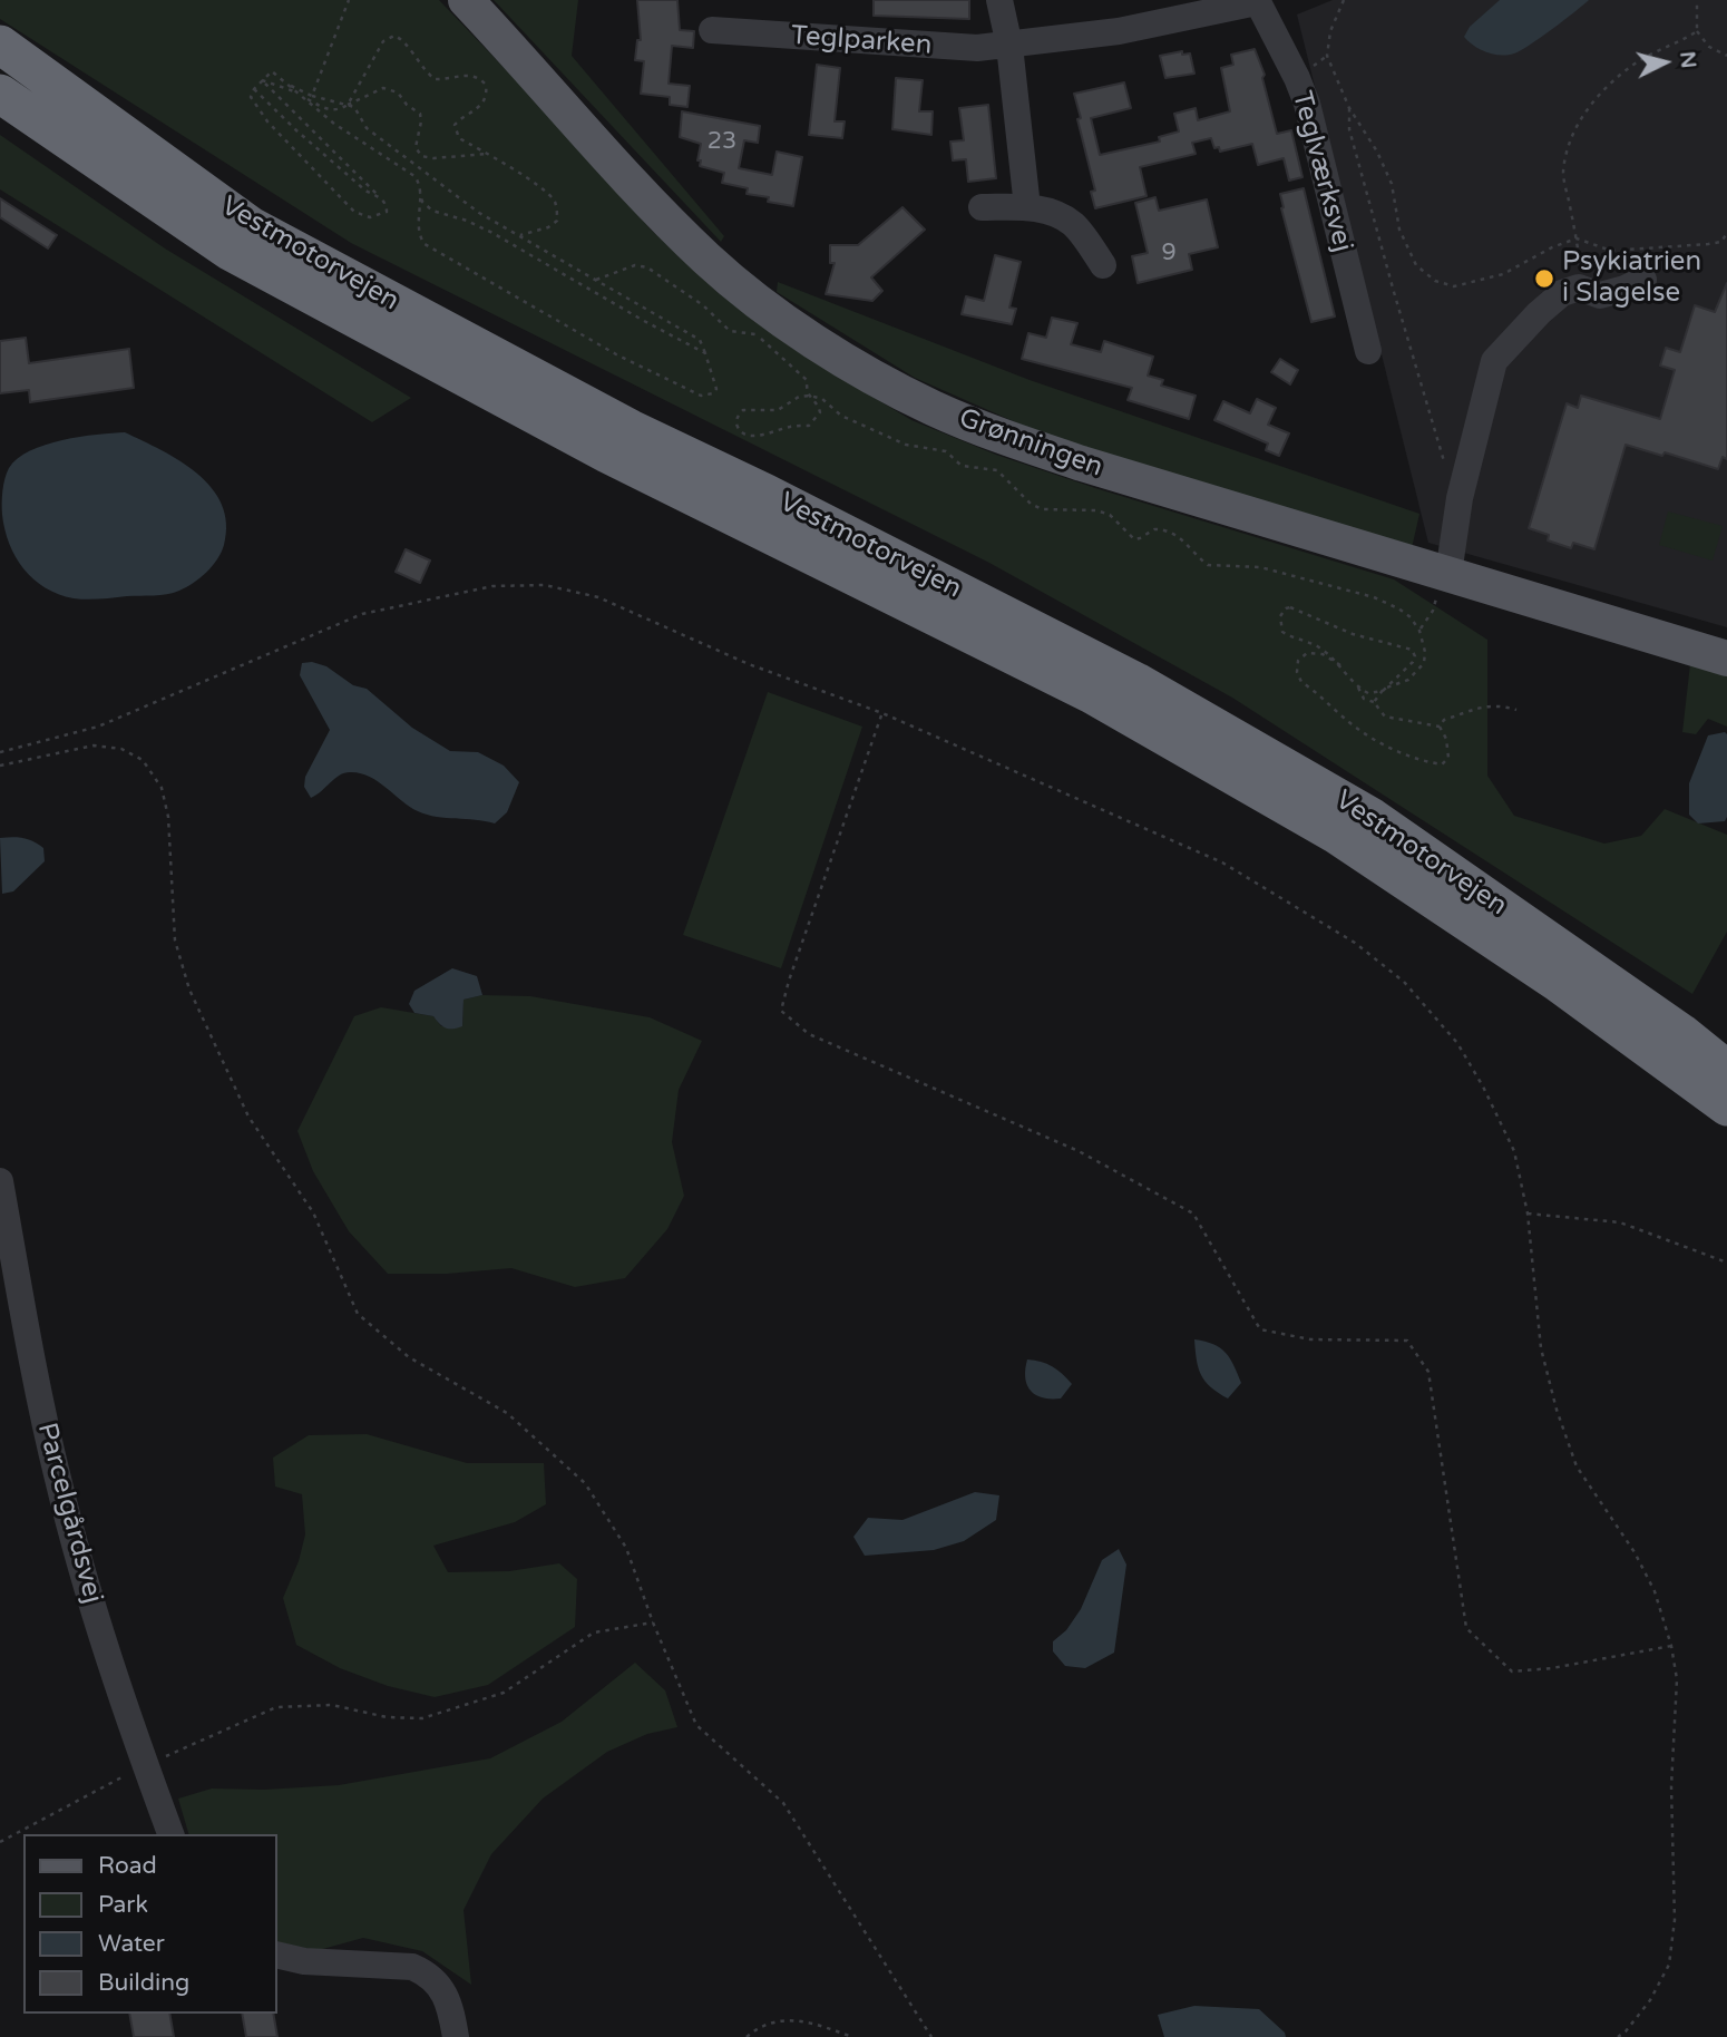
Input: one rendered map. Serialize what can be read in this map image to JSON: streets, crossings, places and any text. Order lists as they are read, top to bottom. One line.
{"streets":{"highway":["Vestmotorvejen"],"main road":["Grønningen"],"street":["Teglparken","Teglværksvej","Parcelgårdsvej"]},"crossings":[["Teglparken","Teglværksvej"]],"places":["Psykiatrien i Slagelse"],"house_numbers":["23","9"],"legend":["Road","Park","Water","Building"],"north":"right"}
